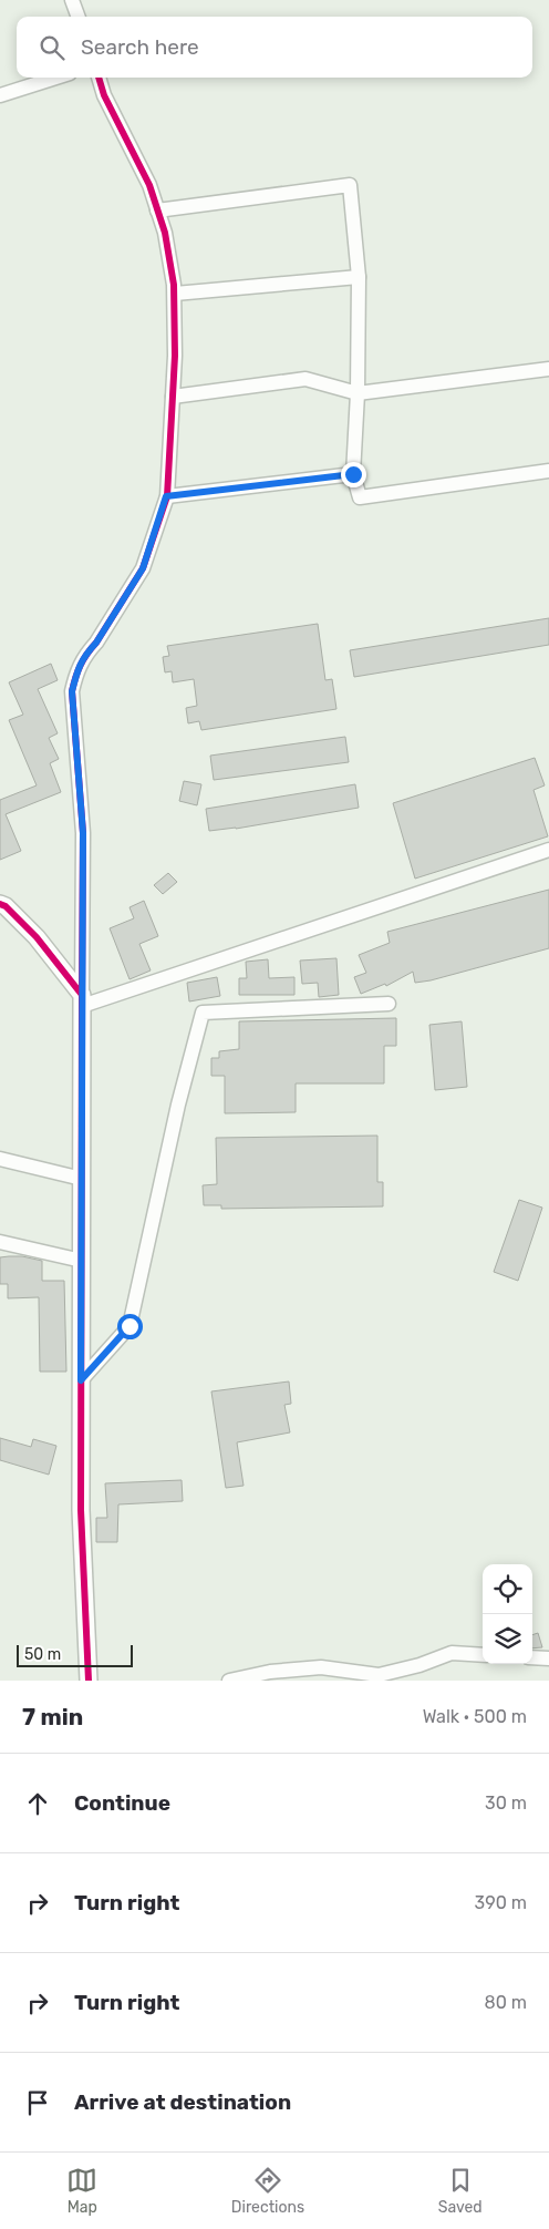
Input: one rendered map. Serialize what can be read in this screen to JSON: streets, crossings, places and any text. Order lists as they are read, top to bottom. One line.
{"scale_bar":"50 m","page":{"search":"Search here","scale":"50 m","heading":["7 min","Walk · 500 m"],"list":[["Continue","30 m"],["Turn right","390 m"],["Turn right","80 m"],"Arrive at destination"],"nav":["Map","Directions","Saved"]}}
